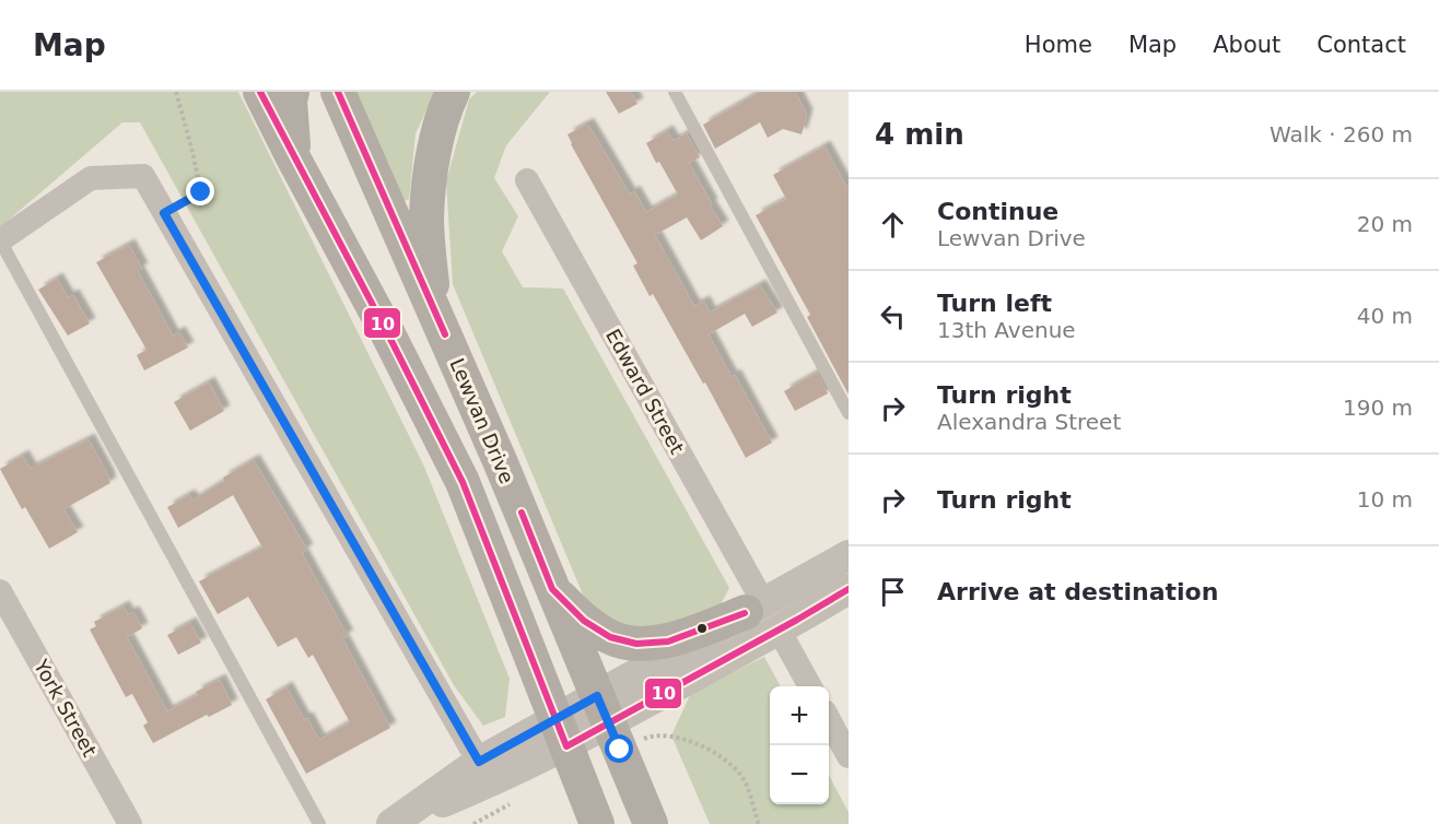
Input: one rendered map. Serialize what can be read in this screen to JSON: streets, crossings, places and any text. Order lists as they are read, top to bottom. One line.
{"streets":{"main road":["Lewvan Drive"],"street":["Edward Street","York Street"]},"lines":["transit line 10"],"page":{"header":"Map","nav":["Home","Map","About","Contact"],"heading":["4 min","Walk · 260 m"],"list":[["Continue","Lewvan Drive","20 m"],["Turn left","13th Avenue","40 m"],["Turn right","Alexandra Street","190 m"],["Turn right","10 m"],"Arrive at destination"],"map_buttons":["+","−"]}}
